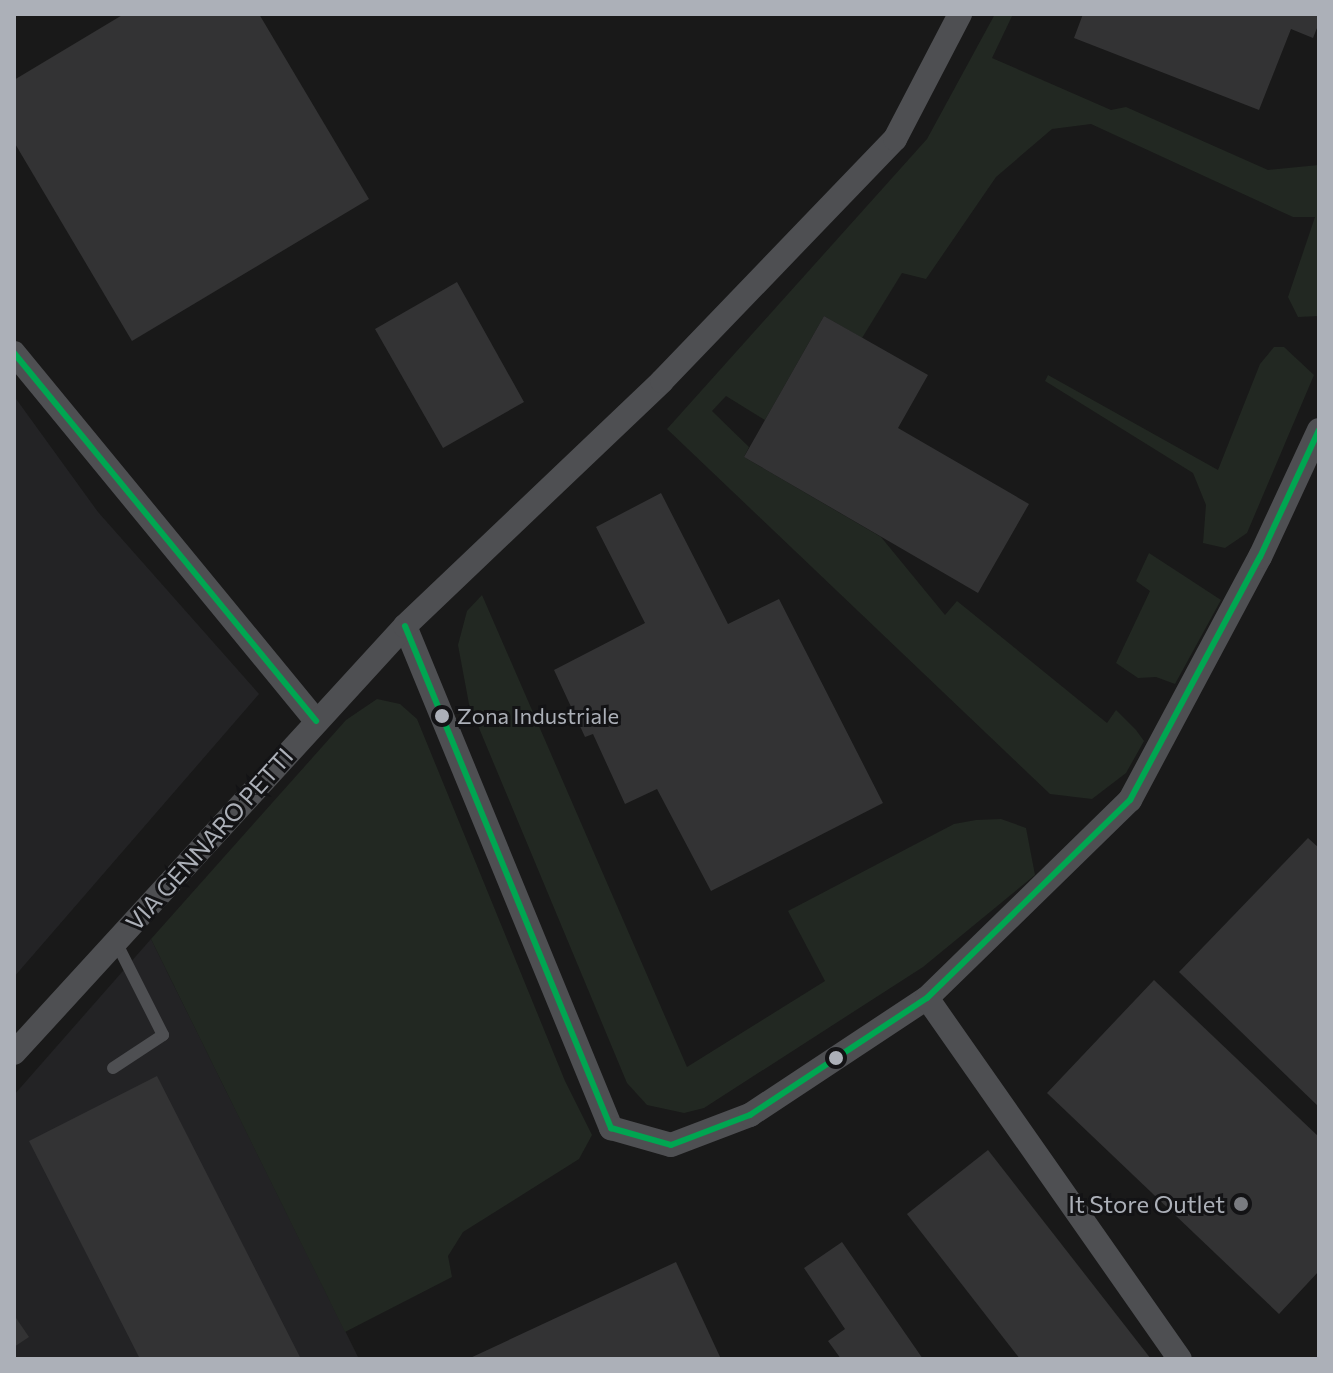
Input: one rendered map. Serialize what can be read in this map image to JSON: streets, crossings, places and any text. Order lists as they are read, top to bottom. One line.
{"streets":{"street":["VIA GENNARO PETTI"]},"places":["Zona Industriale","It Store Outlet"]}
